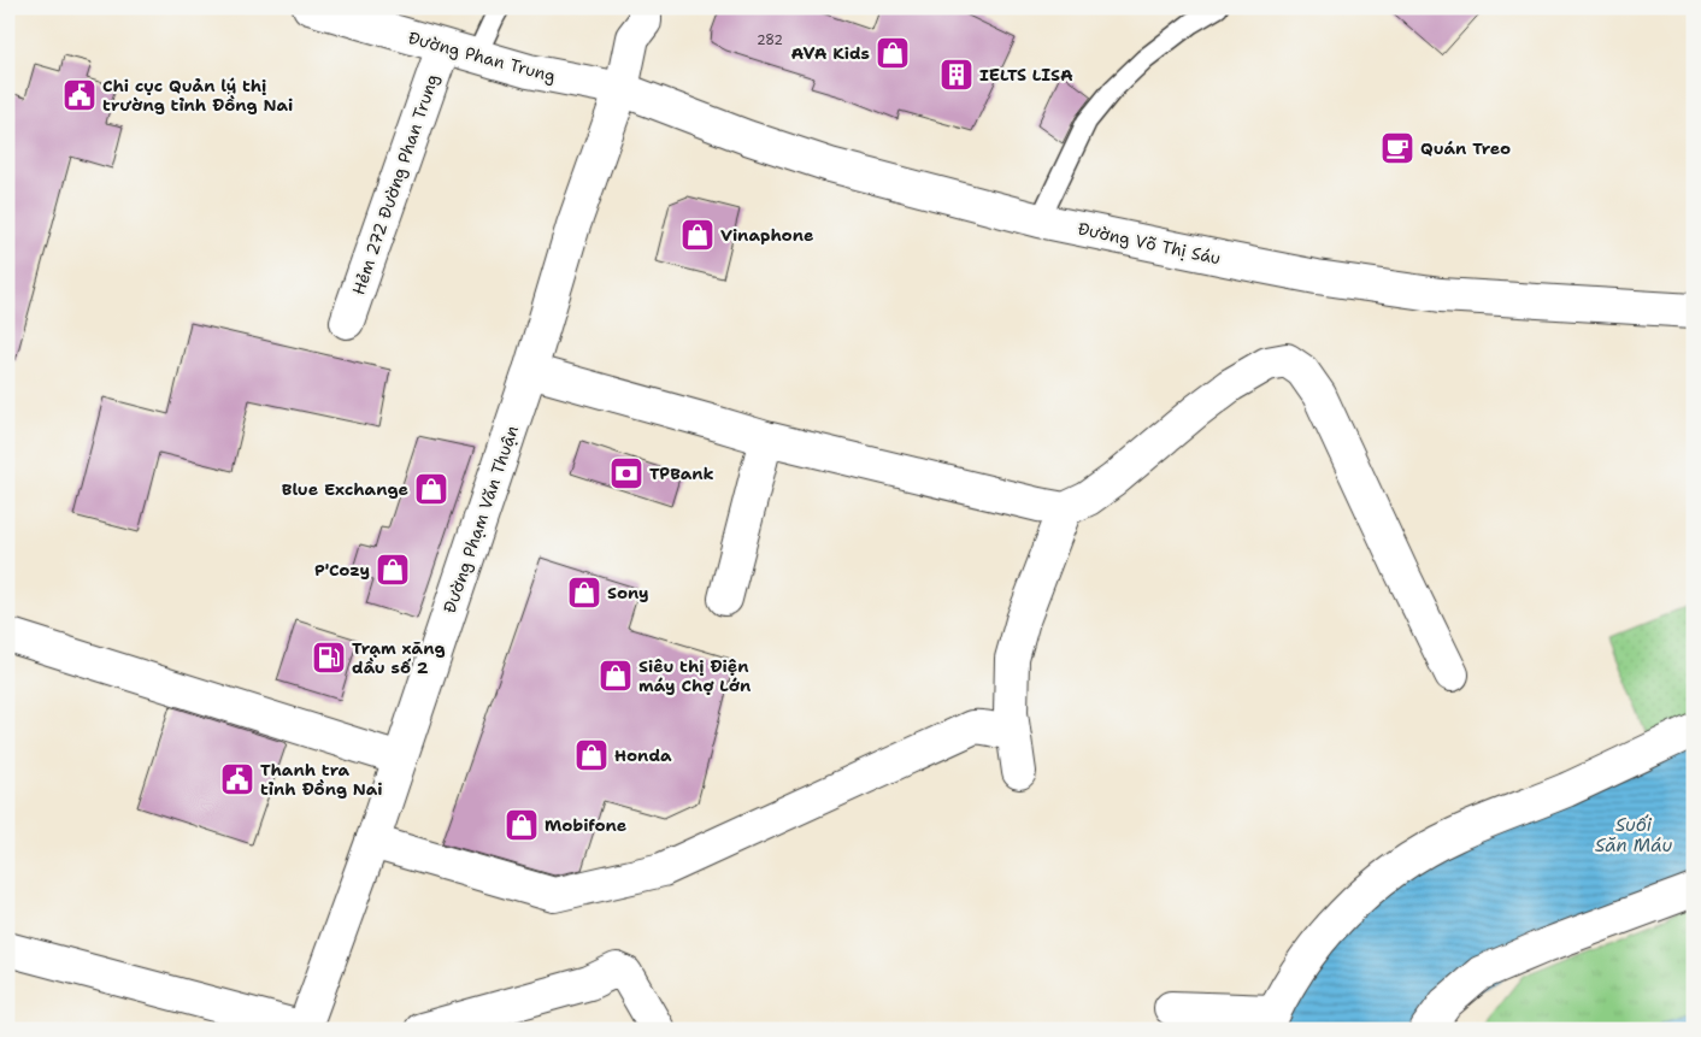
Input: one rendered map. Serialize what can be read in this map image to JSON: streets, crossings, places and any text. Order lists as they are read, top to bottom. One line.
{"streets":{"street":["Đường Phan Trung","Hẻm 272 Đường Phan Trung","Đường Võ Thị Sáu","Đường Phạm Văn Thuận"]},"crossings":[["Đường Phan Trung","Hẻm 272 Đường Phan Trung"],["Đường Phan Trung","Đường Võ Thị Sáu"],["Đường Phan Trung","Đường Phạm Văn Thuận"],["Đường Võ Thị Sáu","Đường Phạm Văn Thuận"]],"water":["Suối Săn Máu"],"places":{"shop":["AVA Kids","Vinaphone","Blue Exchange","P'Cozy","Sony","Siêu thị Điện máy Chợ Lớn","Honda","Mobifone"],"building":["IELTS LISA"],"public building":["Chi cục Quản lý thị trường tỉnh Đồng Nai","Thanh tra tỉnh Đồng Nai"],"cafe":["Quán Treo"],"bank":["TPBank"],"fuel station":["Trạm xăng dầu số 2"]},"house_numbers":["282"]}
